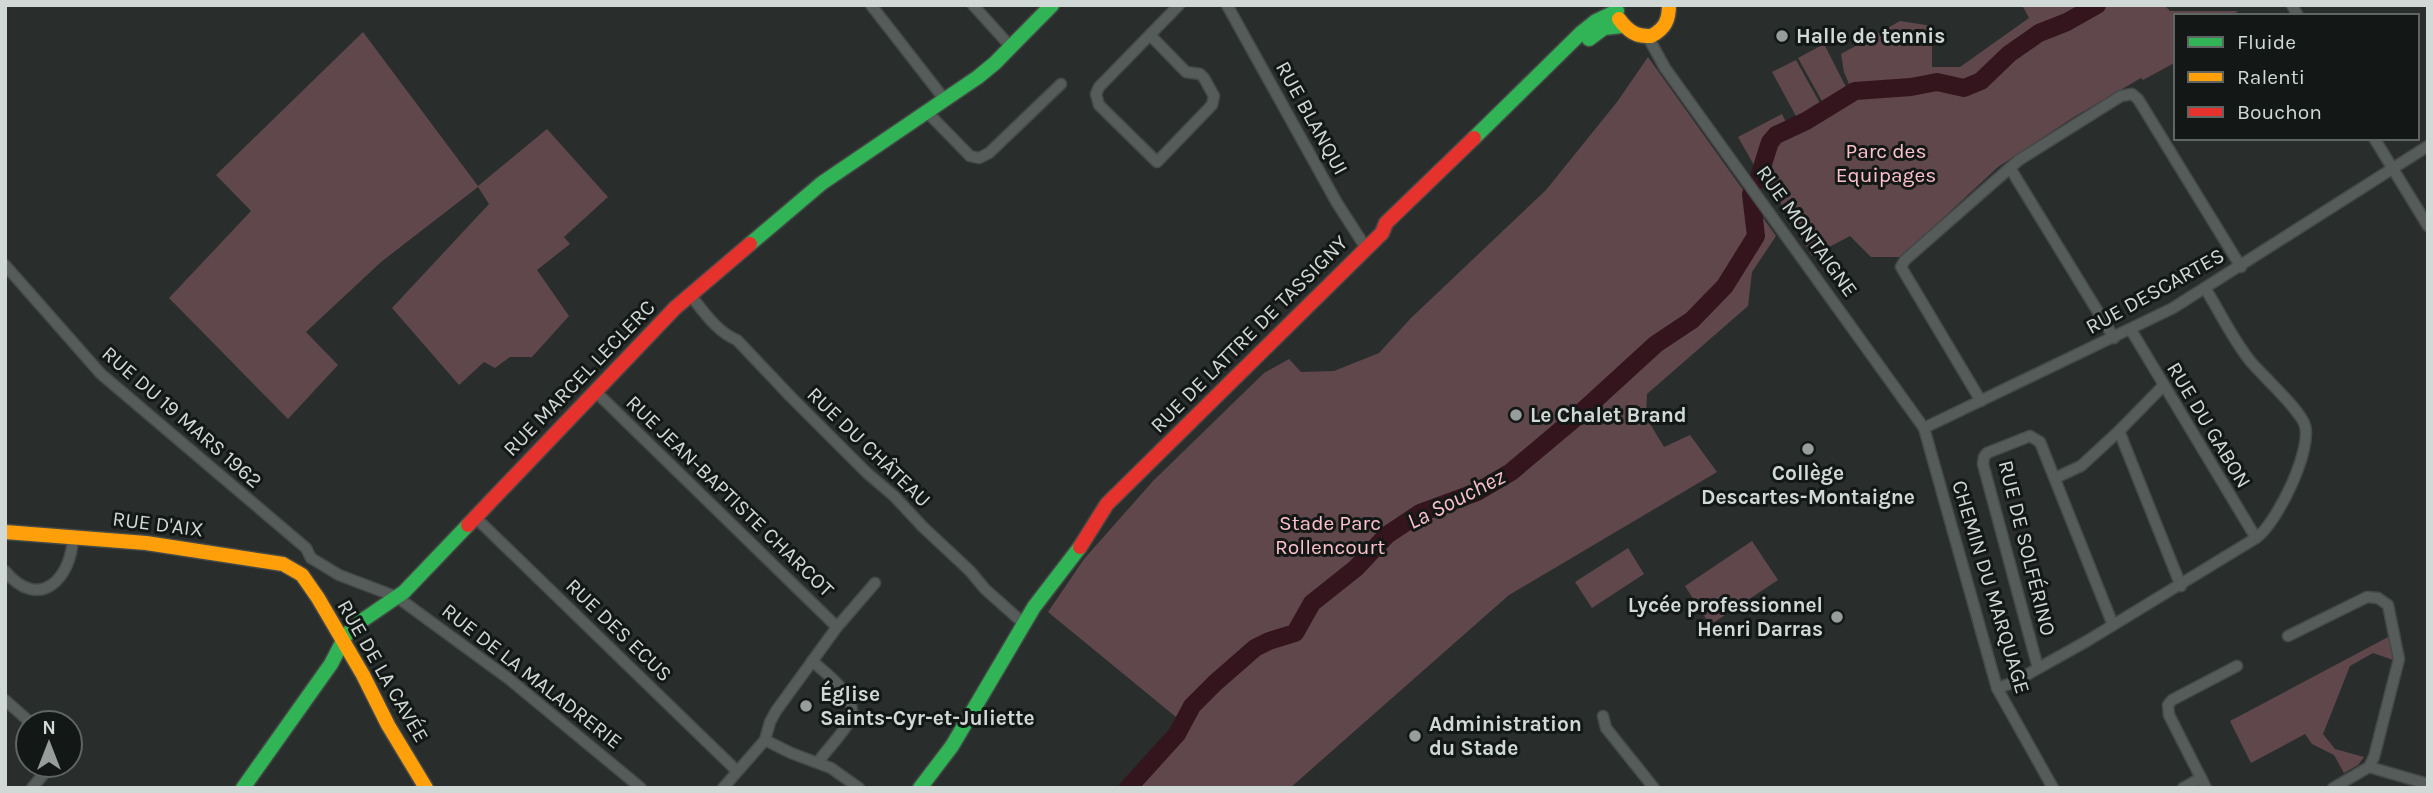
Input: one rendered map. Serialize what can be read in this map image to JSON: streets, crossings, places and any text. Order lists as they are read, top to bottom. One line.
{"streets":{"street":["RUE BLANQUI","RUE MONTAIGNE","RUE DESCARTES","RUE DE LATTRE DE TASSIGNY","RUE MARCEL LECLERC","RUE DU 19 MARS 1962","RUE DU GABON","RUE DU CHÂTEAU","RUE JEAN-BAPTISTE CHARCOT","RUE D'AIX","RUE DE SOLFÉRINO","CHEMIN DU MARQUAGE","RUE DES ECUS","RUE DE LA CAVÉE","RUE DE LA MALADRERIE"]},"crossings":[["RUE BLANQUI","RUE DE LATTRE DE TASSIGNY"],["RUE MONTAIGNE","RUE DESCARTES"],["RUE MONTAIGNE","CHEMIN DU MARQUAGE"],["RUE DESCARTES","RUE DU GABON"],["RUE DESCARTES","CHEMIN DU MARQUAGE"],["RUE DE LATTRE DE TASSIGNY","RUE DU CHÂTEAU"],["RUE MARCEL LECLERC","RUE DU 19 MARS 1962"],["RUE MARCEL LECLERC","RUE DU CHÂTEAU"],["RUE MARCEL LECLERC","RUE JEAN-BAPTISTE CHARCOT"],["RUE MARCEL LECLERC","RUE DES ECUS"],["RUE MARCEL LECLERC","RUE DE LA CAVÉE"],["RUE MARCEL LECLERC","RUE DE LA MALADRERIE"],["RUE DU 19 MARS 1962","RUE DE LA MALADRERIE"],["RUE D'AIX","RUE DE LA CAVÉE"]],"water":["La Souchez"],"parks":["Parc des Equipages","Stade Parc Rollencourt"],"places":["Halle de tennis","Le Chalet Brand","Collège Descartes-Montaigne","Lycée professionnel Henri Darras","Église Saints-Cyr-et-Juliette","Administration du Stade"],"legend":["Fluide","Ralenti","Bouchon"],"north":"top"}
